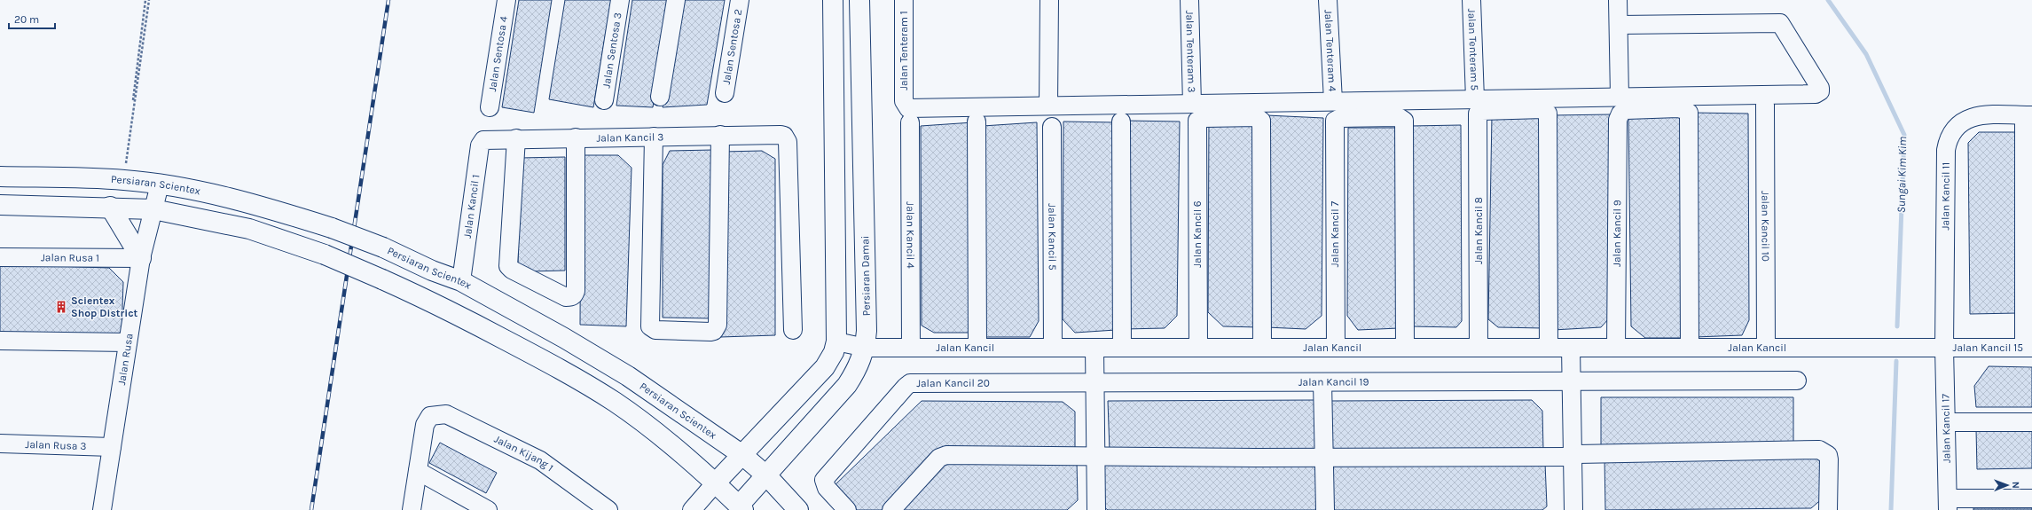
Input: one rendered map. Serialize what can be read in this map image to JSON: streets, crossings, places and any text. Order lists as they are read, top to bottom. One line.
{"streets":{"main road":["Persiaran Scientex","Persiaran Damai"],"street":["Jalan Sentosa 2","Jalan Sentosa 3","Jalan Tenteram 5","Jalan Tenteram 1","Jalan Tenteram 4","Jalan Tenteram 3","Jalan Sentosa 4","Jalan Kancil 3","Jalan Kancil 11","Jalan Kancil 1","Jalan Kancil 10","Jalan Kancil 8","Jalan Kancil 9","Jalan Kancil 6","Jalan Kancil 7","Jalan Kancil 4","Jalan Kancil 5","Jalan Rusa 1","Jalan Kancil","Jalan Kancil 15","Jalan Rusa","Jalan Kancil 19","Jalan Kancil 20","Jalan Kancil 17","Jalan Rusa 3","Jalan Kijang 1"]},"crossings":[["Jalan Tenteram 5","Jalan Kancil 8"],["Jalan Kancil 3","Jalan Kancil 1"],["Persiaran Scientex","Jalan Kancil 1"],["Persiaran Scientex","Persiaran Damai"],["Persiaran Scientex","Jalan Rusa"],["Jalan Kancil 11","Jalan Kancil"],["Jalan Kancil 11","Jalan Kancil 15"],["Jalan Kancil 11","Jalan Kancil 17"],["Jalan Kancil 10","Jalan Kancil"],["Jalan Kancil 8","Jalan Kancil"],["Jalan Kancil 9","Jalan Kancil"],["Jalan Kancil 6","Jalan Kancil"],["Jalan Kancil 7","Jalan Kancil"],["Jalan Kancil 4","Jalan Kancil"],["Jalan Kancil 5","Jalan Kancil"],["Jalan Rusa 1","Jalan Rusa"],["Persiaran Damai","Jalan Kancil"],["Jalan Kancil","Jalan Kancil 15"],["Jalan Kancil","Jalan Kancil 17"],["Jalan Kancil 15","Jalan Kancil 17"],["Jalan Rusa","Jalan Rusa 3"],["Jalan Kancil 19","Jalan Kancil 20"]],"water":["Sungai Kim Kim"],"places":{"building":["Scientex Shop District"]},"scale_bar":"20 m","north":"right"}
